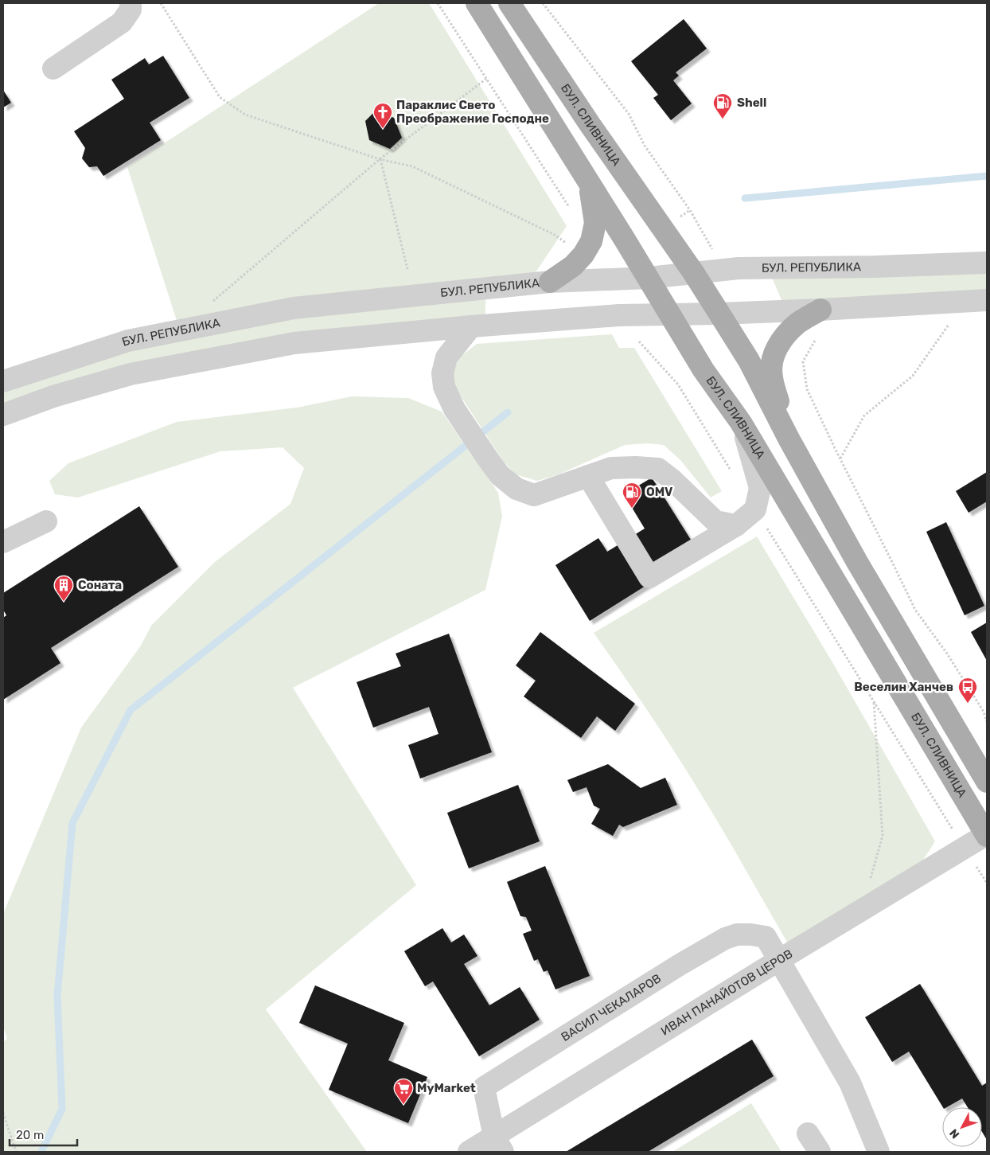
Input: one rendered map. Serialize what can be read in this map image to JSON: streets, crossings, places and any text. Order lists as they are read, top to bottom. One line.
{"streets":{"main road":["БУЛ. СЛИВНИЦА"],"street":["БУЛ. РЕПУБЛИКА","ИВАН ПАНАЙОТОВ ЦЕРОВ","ВАСИЛ ЧЕКАЛАРОВ"]},"crossings":[["БУЛ. СЛИВНИЦА","БУЛ. РЕПУБЛИКА"],["БУЛ. СЛИВНИЦА","ИВАН ПАНАЙОТОВ ЦЕРОВ"],["ИВАН ПАНАЙОТОВ ЦЕРОВ","ВАСИЛ ЧЕКАЛАРОВ"]],"places":{"fuel station":["Shell","OMV"],"church":["Параклис Свето Преображение Господне"],"building":["Соната"],"bus stop":["Веселин Ханчев"],"supermarket":["MyMarket"]},"scale_bar":"20 m","north":"bottom left"}
